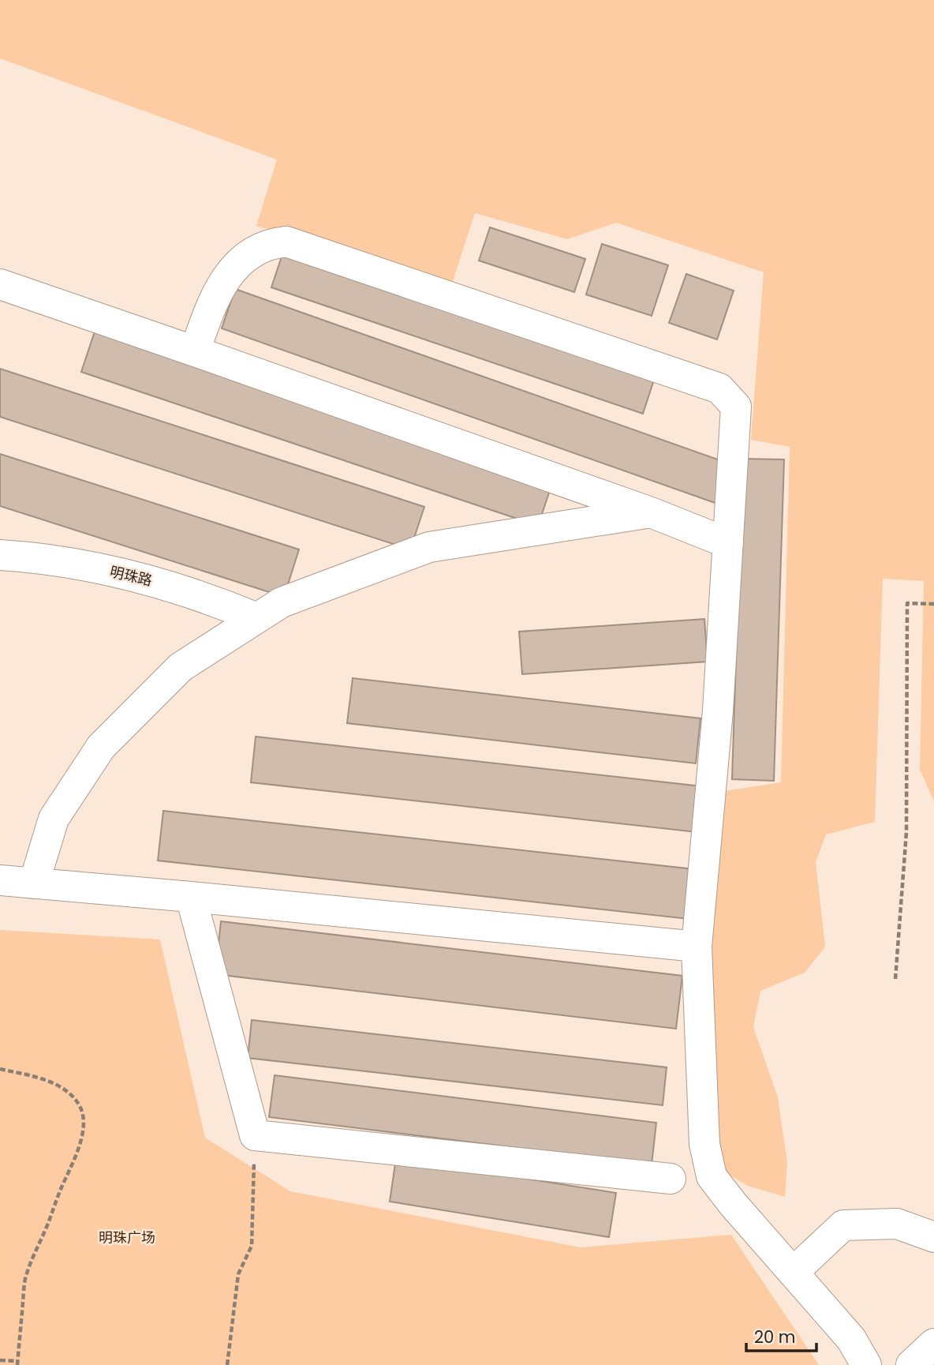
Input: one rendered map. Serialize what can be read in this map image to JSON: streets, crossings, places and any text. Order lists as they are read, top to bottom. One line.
{"streets":{"street":["明珠路"]},"parks":["明珠广场"],"scale_bar":"20 m"}
